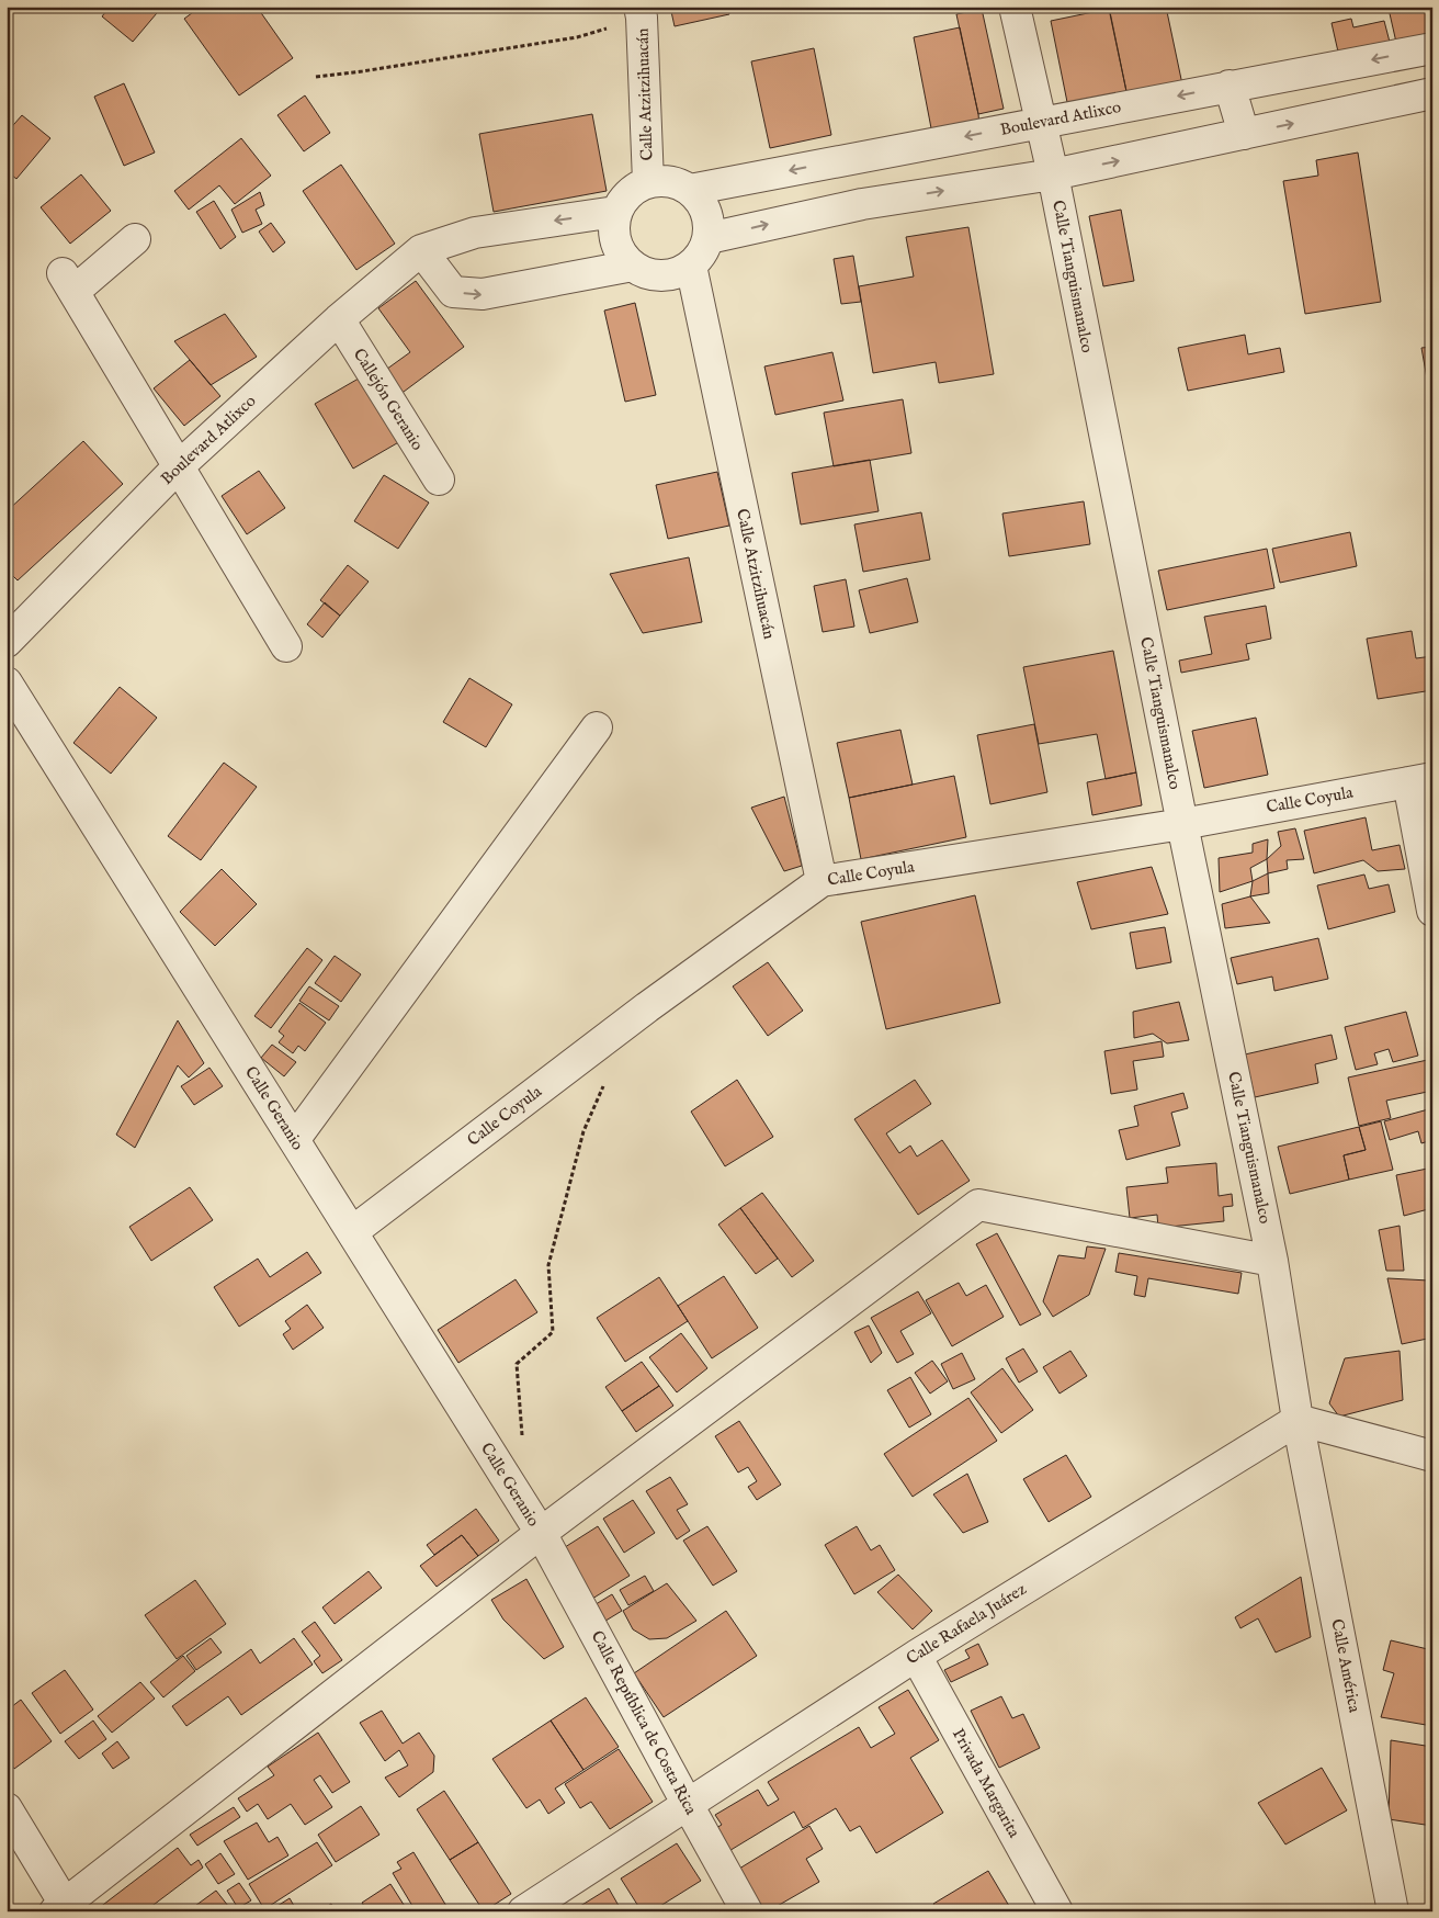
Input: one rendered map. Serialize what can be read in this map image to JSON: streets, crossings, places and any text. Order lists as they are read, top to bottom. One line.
{"streets":{"street":["Calle Atzitzihuacán","Boulevard Atlixco","Calle Tianguismanalco","Callejón Geranio","Calle Coyula","Calle Geranio","Calle Rafaela Juárez","Calle América","Calle República de Costa Rica","Privada Margarita"]},"crossings":[["Calle Atzitzihuacán","Boulevard Atlixco"],["Calle Atzitzihuacán","Calle Coyula"],["Boulevard Atlixco","Calle Tianguismanalco"],["Boulevard Atlixco","Callejón Geranio"],["Calle Tianguismanalco","Calle Coyula"],["Calle Tianguismanalco","Calle Rafaela Juárez"],["Calle Tianguismanalco","Calle América"],["Calle Coyula","Calle Geranio"],["Calle Geranio","Calle República de Costa Rica"],["Calle Rafaela Juárez","Calle América"],["Calle Rafaela Juárez","Calle República de Costa Rica"],["Calle Rafaela Juárez","Privada Margarita"]]}
